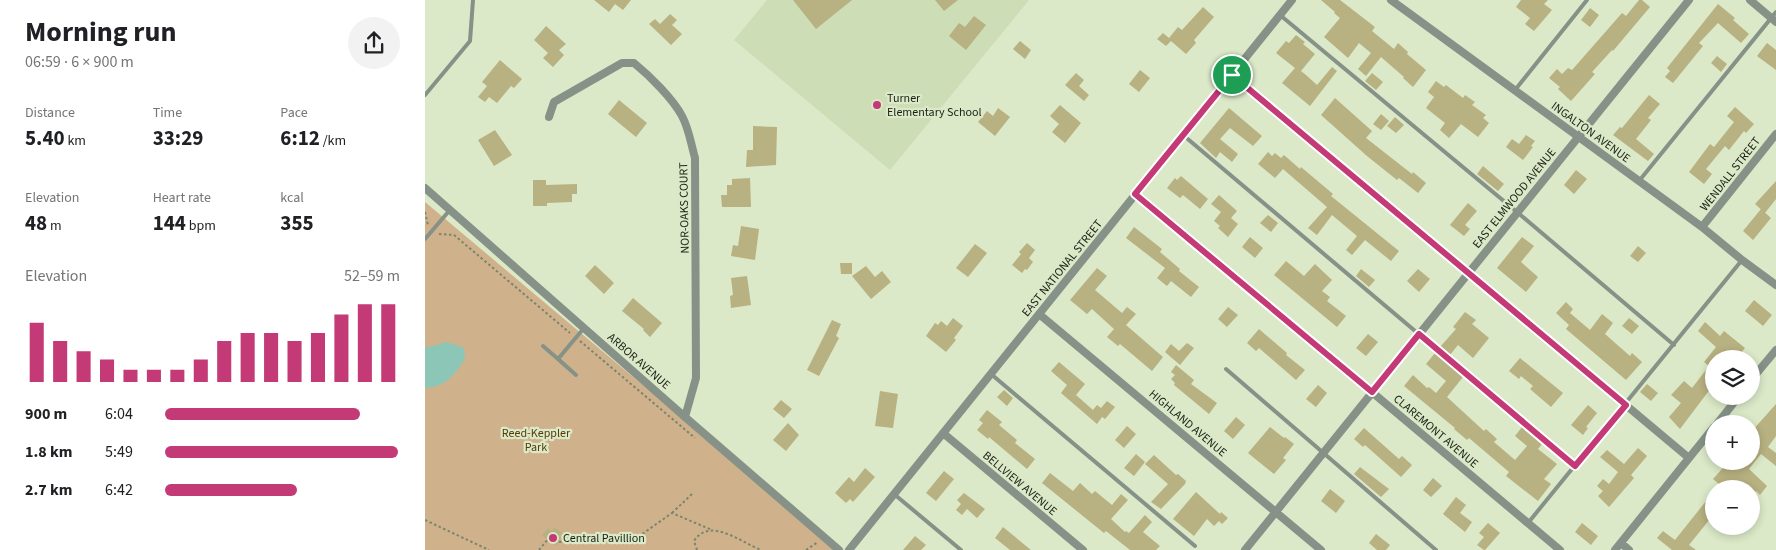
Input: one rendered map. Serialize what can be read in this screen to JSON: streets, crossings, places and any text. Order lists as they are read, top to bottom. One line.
{"streets":{"street":["INGALTON AVENUE","WENDALL STREET","EAST ELMWOOD AVENUE","NOR-OAKS COURT","EAST NATIONAL STREET","ARBOR AVENUE","HIGHLAND AVENUE","CLAREMONT AVENUE","BELLVIEW AVENUE"]},"crossings":[["INGALTON AVENUE","WENDALL STREET"],["INGALTON AVENUE","EAST ELMWOOD AVENUE"],["EAST ELMWOOD AVENUE","HIGHLAND AVENUE"],["EAST ELMWOOD AVENUE","CLAREMONT AVENUE"],["NOR-OAKS COURT","ARBOR AVENUE"],["EAST NATIONAL STREET","HIGHLAND AVENUE"],["EAST NATIONAL STREET","CLAREMONT AVENUE"],["EAST NATIONAL STREET","BELLVIEW AVENUE"]],"parks":["Reed-Keppler Park"],"places":["Turner Elementary School","Central Pavillion"],"page":{"heading":["Morning run","06:59 · 6 × 900 m"],"stats":[["Distance","5.40 km"],["Time","33:29"],["Pace","6:12 /km"],["Elevation","48 m"],["Heart rate","144 bpm"],["kcal","355"]],"chart":["Elevation","52–59 m"],"map_buttons":["+","−"],"list":[{"name":"900 m","note":"6:04"},{"name":"1.8 km","note":"5:49"},{"name":"2.7 km","note":"6:42"}]}}
